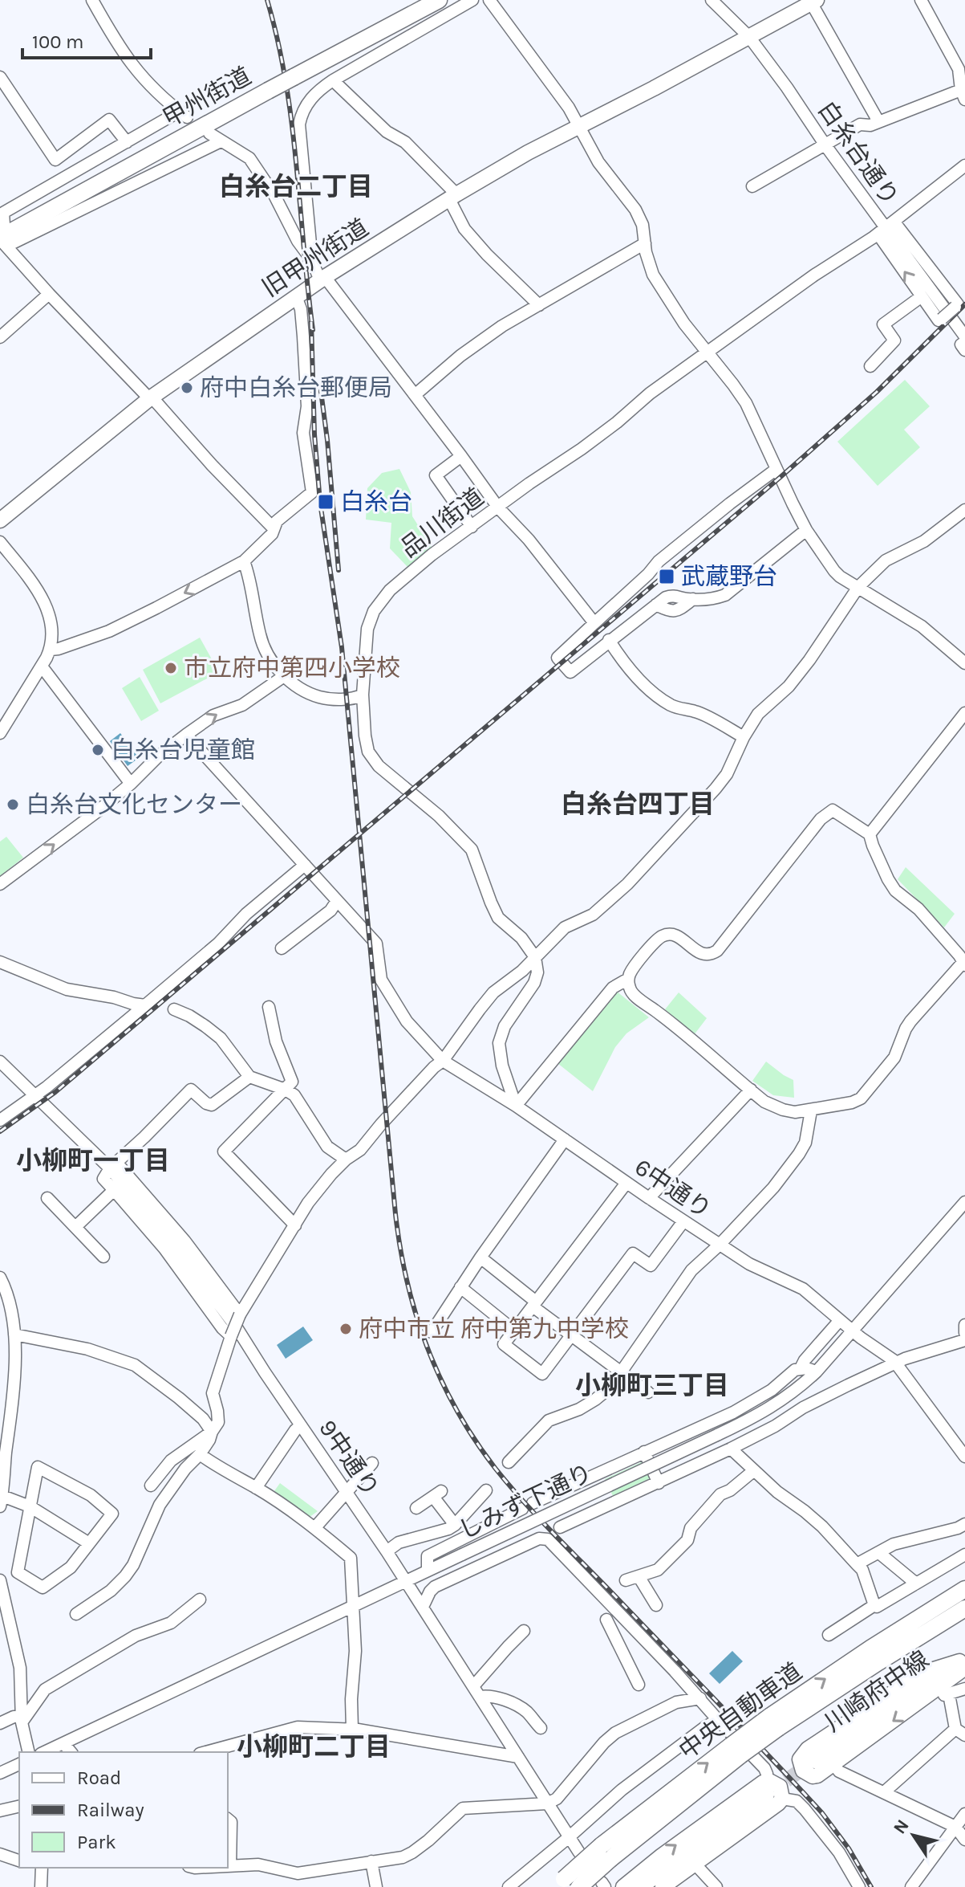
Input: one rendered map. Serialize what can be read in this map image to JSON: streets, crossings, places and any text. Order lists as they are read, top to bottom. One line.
{"streets":{"highway":["甲州街道","中央自動車道"],"main road":["旧甲州街道","川崎府中線"],"street":["白糸台通り","品川街道","6中通り","9中通り","しみず下通り"]},"crossings":[["白糸台通り","旧甲州街道"],["白糸台通り","品川街道"],["6中通り","しみず下通り"],["9中通り","しみず下通り"]],"districts":["白糸台二丁目","白糸台四丁目","小柳町一丁目","小柳町三丁目","小柳町二丁目"],"places":{"other":["府中白糸台郵便局","市立府中第四小学校","白糸台児童館","白糸台文化センター","府中市立 府中第九中学校"],"transit":["白糸台","武蔵野台"]},"legend":["Road","Railway","Park"],"scale_bar":"100 m","north":"top left"}
